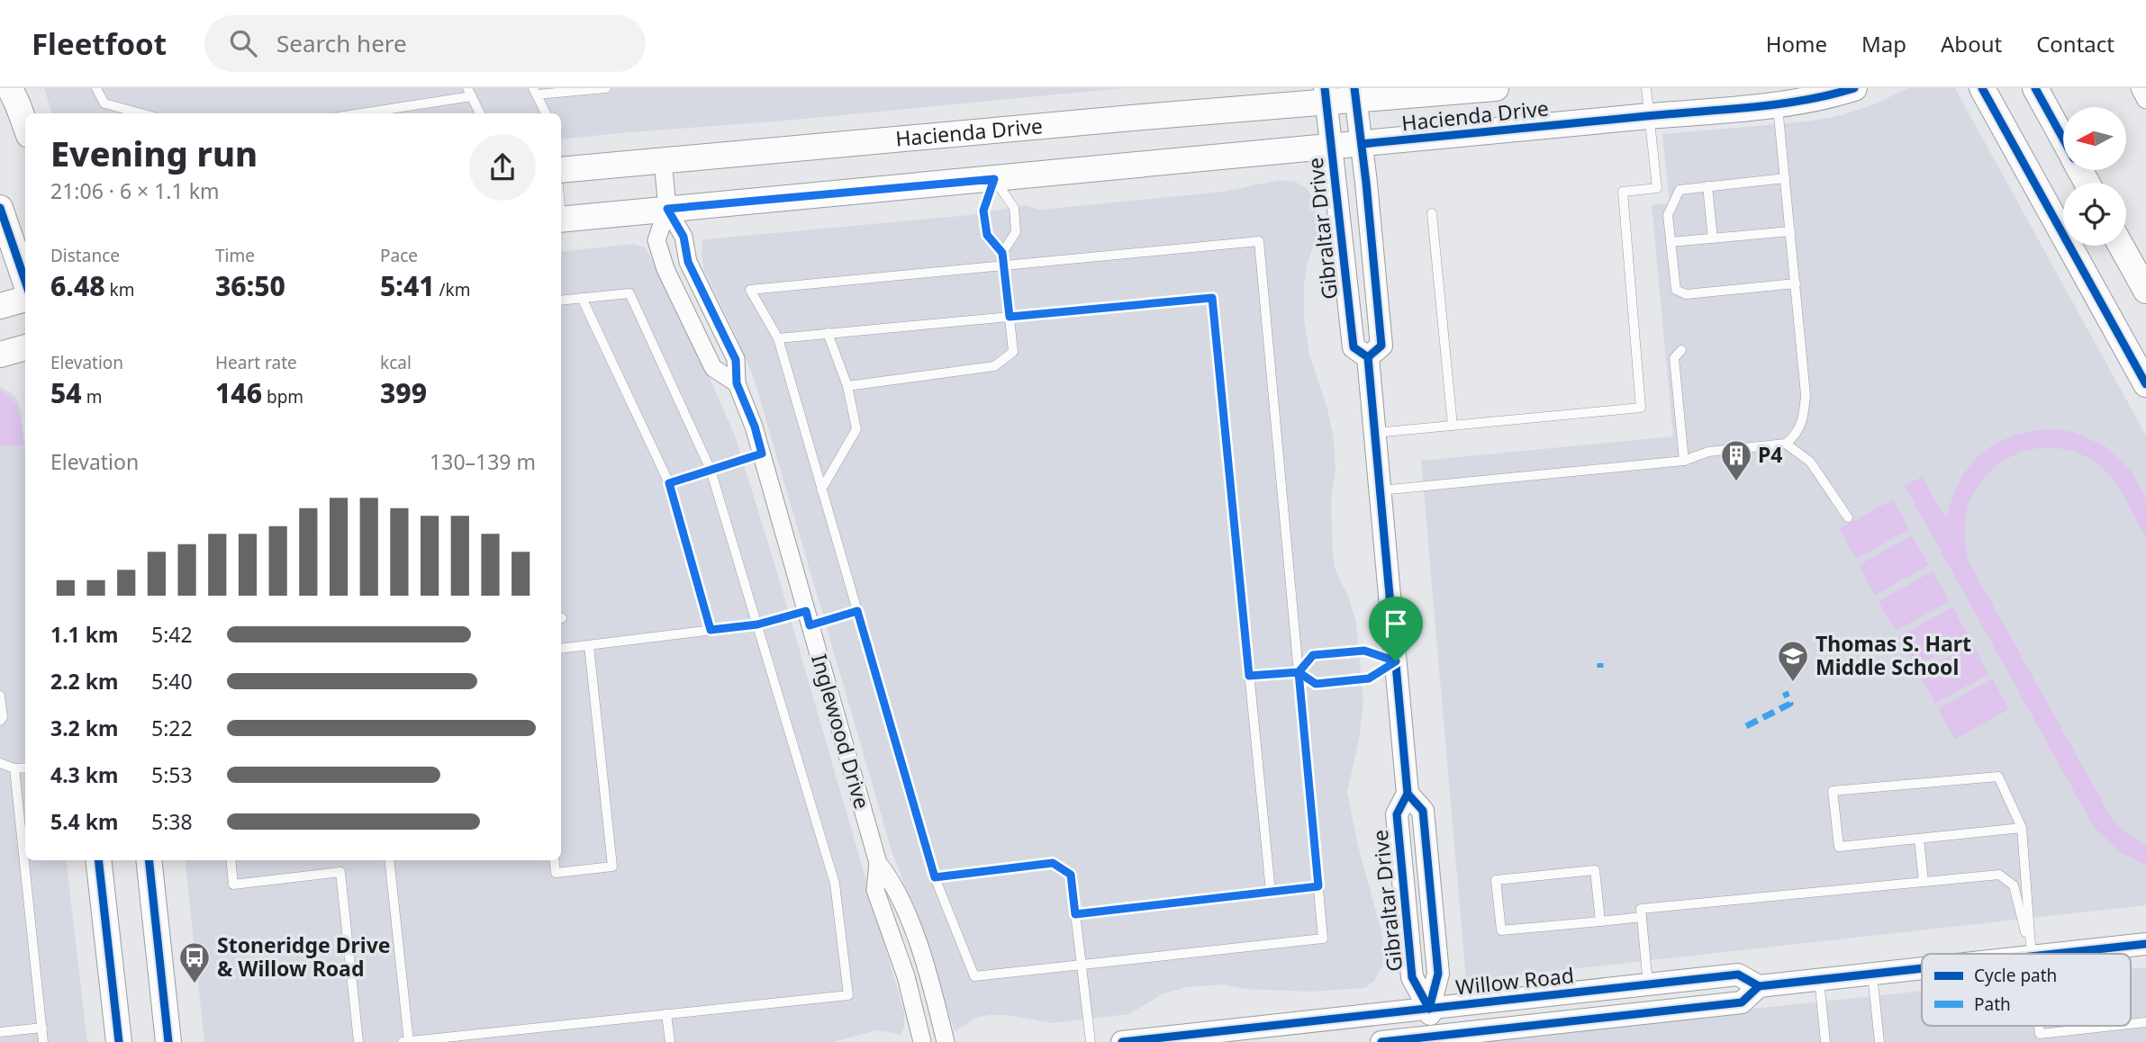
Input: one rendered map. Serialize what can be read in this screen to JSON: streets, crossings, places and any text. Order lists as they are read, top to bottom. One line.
{"streets":{"main road":["Hacienda Drive"],"street":["Gibraltar Drive","Inglewood Drive","Willow Road"]},"crossings":[["Hacienda Drive","Gibraltar Drive"],["Hacienda Drive","Inglewood Drive"],["Gibraltar Drive","Willow Road"]],"places":{"building":["P4"],"school or university":["Thomas S. Hart Middle School"],"bus stop":["Stoneridge Drive & Willow Road"]},"legend":["Cycle path","Path"],"north":"left","page":{"header":"Fleetfoot","search":"Search here","nav":["Home","Map","About","Contact"],"heading":["Evening run","21:06 · 6 × 1.1 km"],"stats":[["Distance","6.48 km"],["Time","36:50"],["Pace","5:41 /km"],["Elevation","54 m"],["Heart rate","146 bpm"],["kcal","399"]],"chart":["Elevation","130–139 m"],"list":[{"name":"1.1 km","note":"5:42"},{"name":"2.2 km","note":"5:40"},{"name":"3.2 km","note":"5:22"},{"name":"4.3 km","note":"5:53"},{"name":"5.4 km","note":"5:38"}]}}
